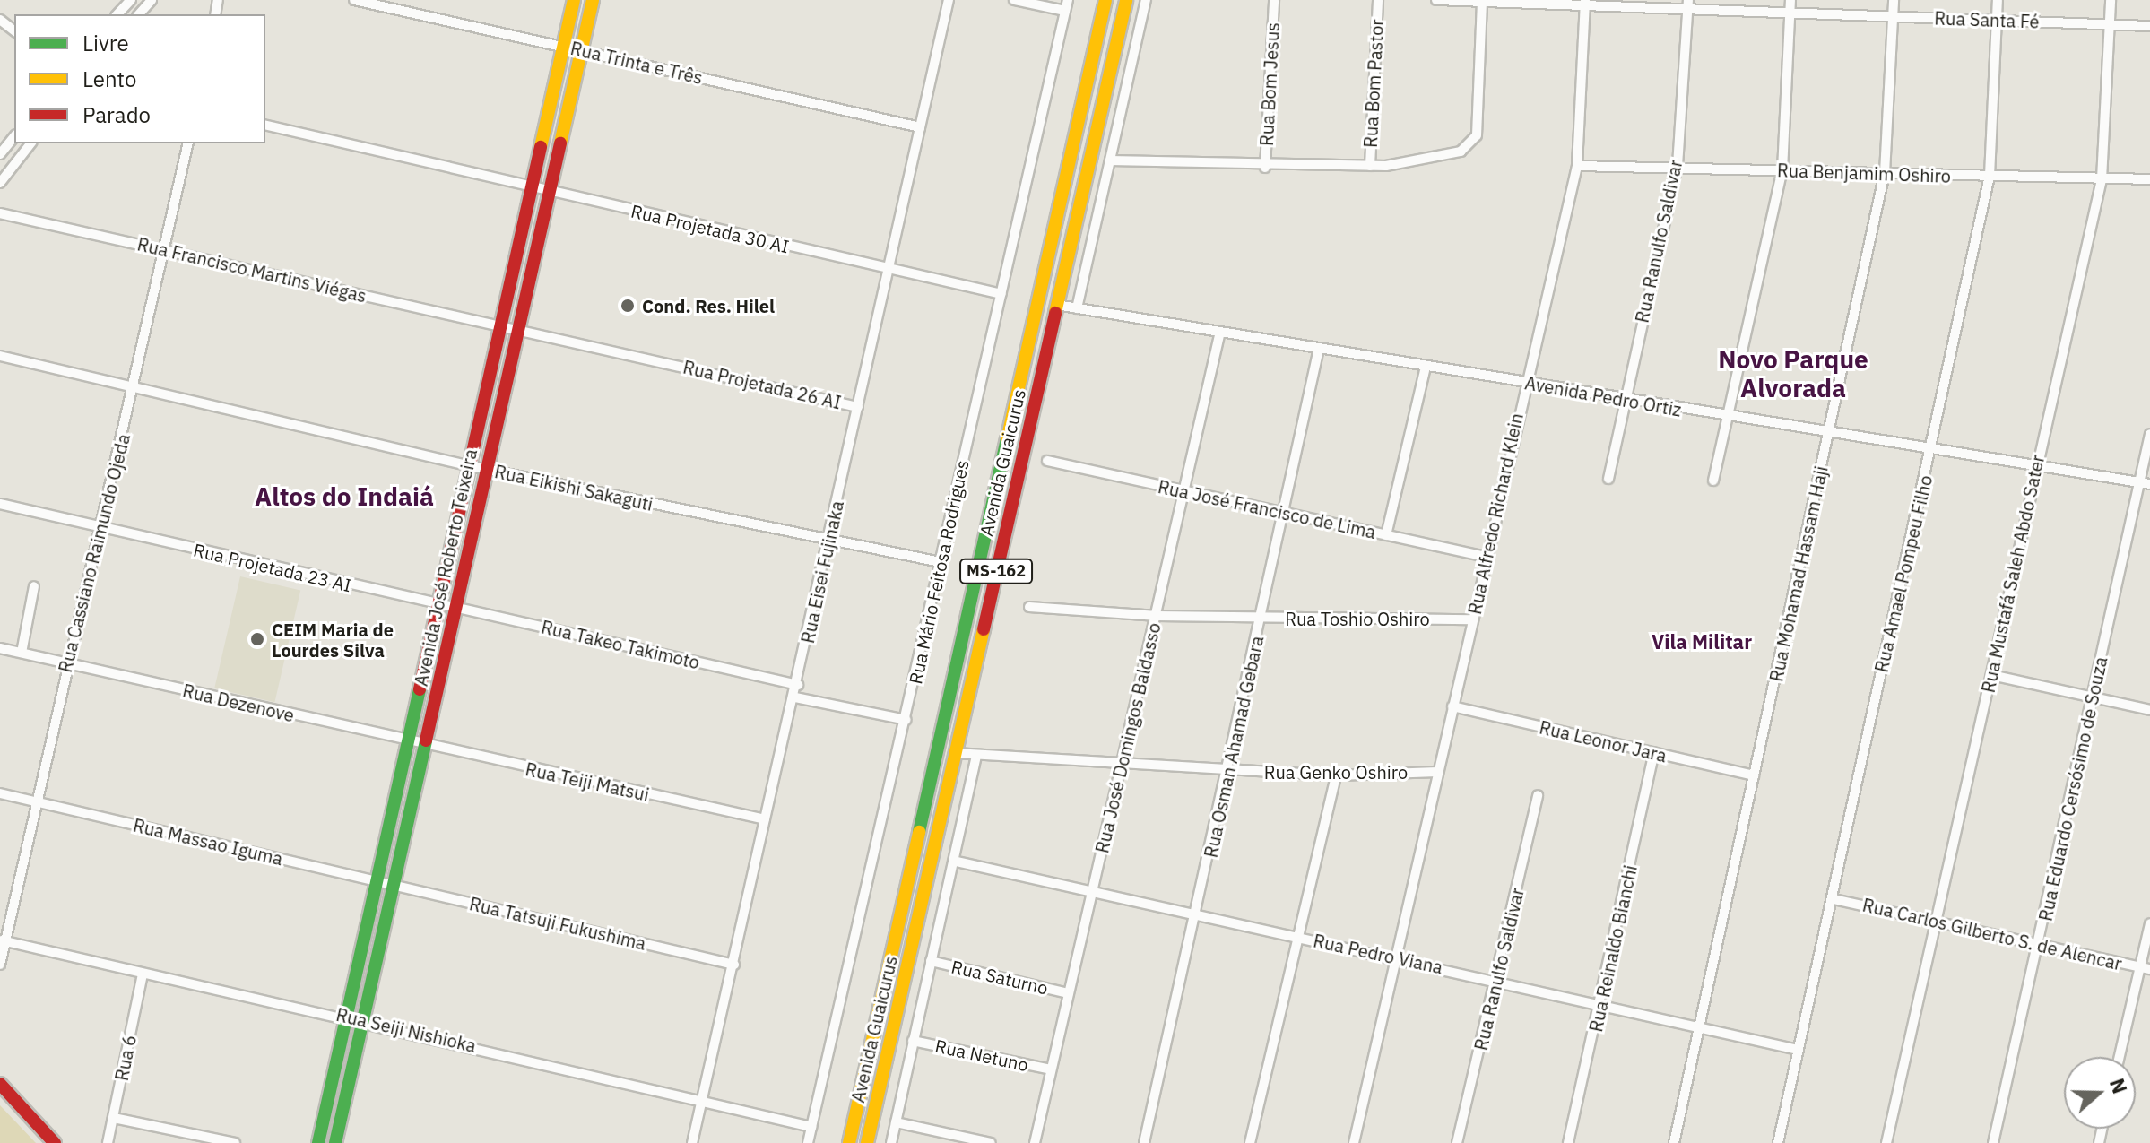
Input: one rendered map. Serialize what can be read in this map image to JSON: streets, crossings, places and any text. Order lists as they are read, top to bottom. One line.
{"streets":{"street":["Rua Santa Fé","Rua Trinta e Três","Rua Bom Pastor","Rua Bom Jesus","Rua Benjamim Oshiro","Rua Projetada 30 AI","Rua Ranulfo Saldivar","Rua Francisco Martins Viégas","Rua Projetada 26 AI","Avenida Pedro Ortiz","Avenida Guaicurus","Rua Eikishi Sakaguti","Rua José Francisco de Lima","Rua Alfredo Richard Klein","Rua Cassiano Raimundo Ojeda","Rua Projetada 23 AI","Avenida José Roberto Teixeira","MS-162","Rua Eisei Fujinaka","Rua Mário Feitosa Rodrigues","Rua Mohamad Hassam Haji","Rua Amael Pompeu Filho","Rua Mustafá Saleh Abdo Sater","Rua Toshio Oshiro","Rua Takeo Takimoto","Rua Dezenove","Rua José Domingos Baldasso","Rua Leonor Jara","Rua Osman Ahamad Gebara","Rua Genko Oshiro","Rua Teiji Matsui","Rua Eduardo Cersósimo de Souza","Rua Massao Iguma","Rua Tatsuji Fukushima","Rua Carlos Gilberto S. de Alencar","Rua Reinaldo Bianchi","Rua Pedro Viana","Rua Saturno","Rua Seiji Nishioka","Rua Netuno","Rua 6"]},"crossings":[["Rua Santa Fé","Rua Ranulfo Saldivar"],["Rua Santa Fé","Rua Alfredo Richard Klein"],["Rua Santa Fé","Rua Mohamad Hassam Haji"],["Rua Santa Fé","Rua Amael Pompeu Filho"],["Rua Santa Fé","Rua Mustafá Saleh Abdo Sater"],["Rua Trinta e Três","Avenida José Roberto Teixeira"],["Rua Trinta e Três","Rua Eisei Fujinaka"],["Rua Benjamim Oshiro","Rua Ranulfo Saldivar"],["Rua Benjamim Oshiro","Rua Alfredo Richard Klein"],["Rua Benjamim Oshiro","Rua Mohamad Hassam Haji"],["Rua Benjamim Oshiro","Rua Amael Pompeu Filho"],["Rua Benjamim Oshiro","Rua Mustafá Saleh Abdo Sater"],["Rua Projetada 30 AI","Avenida José Roberto Teixeira"],["Rua Projetada 30 AI","Rua Eisei Fujinaka"],["Rua Projetada 30 AI","Rua Mário Feitosa Rodrigues"],["Rua Ranulfo Saldivar","Avenida Pedro Ortiz"],["Rua Ranulfo Saldivar","Rua Pedro Viana"],["Rua Francisco Martins Viégas","Rua Projetada 26 AI"],["Rua Francisco Martins Viégas","Rua Cassiano Raimundo Ojeda"],["Rua Francisco Martins Viégas","Avenida José Roberto Teixeira"],["Rua Projetada 26 AI","Rua Eisei Fujinaka"],["Avenida Pedro Ortiz","Avenida Guaicurus"],["Avenida Pedro Ortiz","Rua Alfredo Richard Klein"],["Avenida Pedro Ortiz","Rua Mohamad Hassam Haji"],["Avenida Pedro Ortiz","Rua Amael Pompeu Filho"],["Avenida Pedro Ortiz","Rua Mustafá Saleh Abdo Sater"],["Avenida Pedro Ortiz","Rua José Domingos Baldasso"],["Avenida Pedro Ortiz","Rua Osman Ahamad Gebara"],["Avenida Pedro Ortiz","Rua Eduardo Cersósimo de Souza"],["Avenida Guaicurus","Rua Genko Oshiro"],["Rua Eikishi Sakaguti","Rua Cassiano Raimundo Ojeda"],["Rua Eikishi Sakaguti","Avenida José Roberto Teixeira"],["Rua Eikishi Sakaguti","Rua Eisei Fujinaka"],["Rua Eikishi Sakaguti","Rua Mário Feitosa Rodrigues"],["Rua José Francisco de Lima","Rua Alfredo Richard Klein"],["Rua José Francisco de Lima","Rua José Domingos Baldasso"],["Rua José Francisco de Lima","Rua Osman Ahamad Gebara"],["Rua Alfredo Richard Klein","Rua Toshio Oshiro"],["Rua Alfredo Richard Klein","Rua Leonor Jara"],["Rua Alfredo Richard Klein","Rua Genko Oshiro"],["Rua Alfredo Richard Klein","Rua Pedro Viana"],["Rua Cassiano Raimundo Ojeda","Rua Projetada 23 AI"],["Rua Cassiano Raimundo Ojeda","Rua Dezenove"],["Rua Cassiano Raimundo Ojeda","Rua Massao Iguma"],["Rua Cassiano Raimundo Ojeda","Rua Seiji Nishioka"],["Rua Projetada 23 AI","Avenida José Roberto Teixeira"],["Rua Projetada 23 AI","Rua Takeo Takimoto"],["Avenida José Roberto Teixeira","Rua Takeo Takimoto"],["Avenida José Roberto Teixeira","Rua Dezenove"],["Avenida José Roberto Teixeira","Rua Teiji Matsui"],["Avenida José Roberto Teixeira","Rua Massao Iguma"],["Avenida José Roberto Teixeira","Rua Tatsuji Fukushima"],["Avenida José Roberto Teixeira","Rua Seiji Nishioka"],["Rua Eisei Fujinaka","Rua Takeo Takimoto"],["Rua Eisei Fujinaka","Rua Teiji Matsui"],["Rua Eisei Fujinaka","Rua Tatsuji Fukushima"],["Rua Eisei Fujinaka","Rua Seiji Nishioka"],["Rua Mário Feitosa Rodrigues","Rua Seiji Nishioka"],["Rua Mohamad Hassam Haji","Rua Leonor Jara"],["Rua Mohamad Hassam Haji","Rua Pedro Viana"],["Rua Amael Pompeu Filho","Rua Carlos Gilberto S. de Alencar"],["Rua Amael Pompeu Filho","Rua Pedro Viana"],["Rua Mustafá Saleh Abdo Sater","Rua Carlos Gilberto S. de Alencar"],["Rua Toshio Oshiro","Rua José Domingos Baldasso"],["Rua Toshio Oshiro","Rua Osman Ahamad Gebara"],["Rua Dezenove","Rua Teiji Matsui"],["Rua José Domingos Baldasso","Rua Genko Oshiro"],["Rua José Domingos Baldasso","Rua Pedro Viana"],["Rua José Domingos Baldasso","Rua Saturno"],["Rua José Domingos Baldasso","Rua Netuno"],["Rua Leonor Jara","Rua Reinaldo Bianchi"],["Rua Osman Ahamad Gebara","Rua Genko Oshiro"],["Rua Osman Ahamad Gebara","Rua Pedro Viana"],["Rua Eduardo Cersósimo de Souza","Rua Carlos Gilberto S. de Alencar"],["Rua Massao Iguma","Rua Tatsuji Fukushima"],["Rua Reinaldo Bianchi","Rua Pedro Viana"],["Rua Seiji Nishioka","Rua 6"]],"districts":["Novo Parque Alvorada","Altos do Indaiá","Vila Militar"],"places":["Cond. Res. Hilel","CEIM Maria de Lourdes Silva"],"legend":["Livre","Lento","Parado"],"north":"right"}
